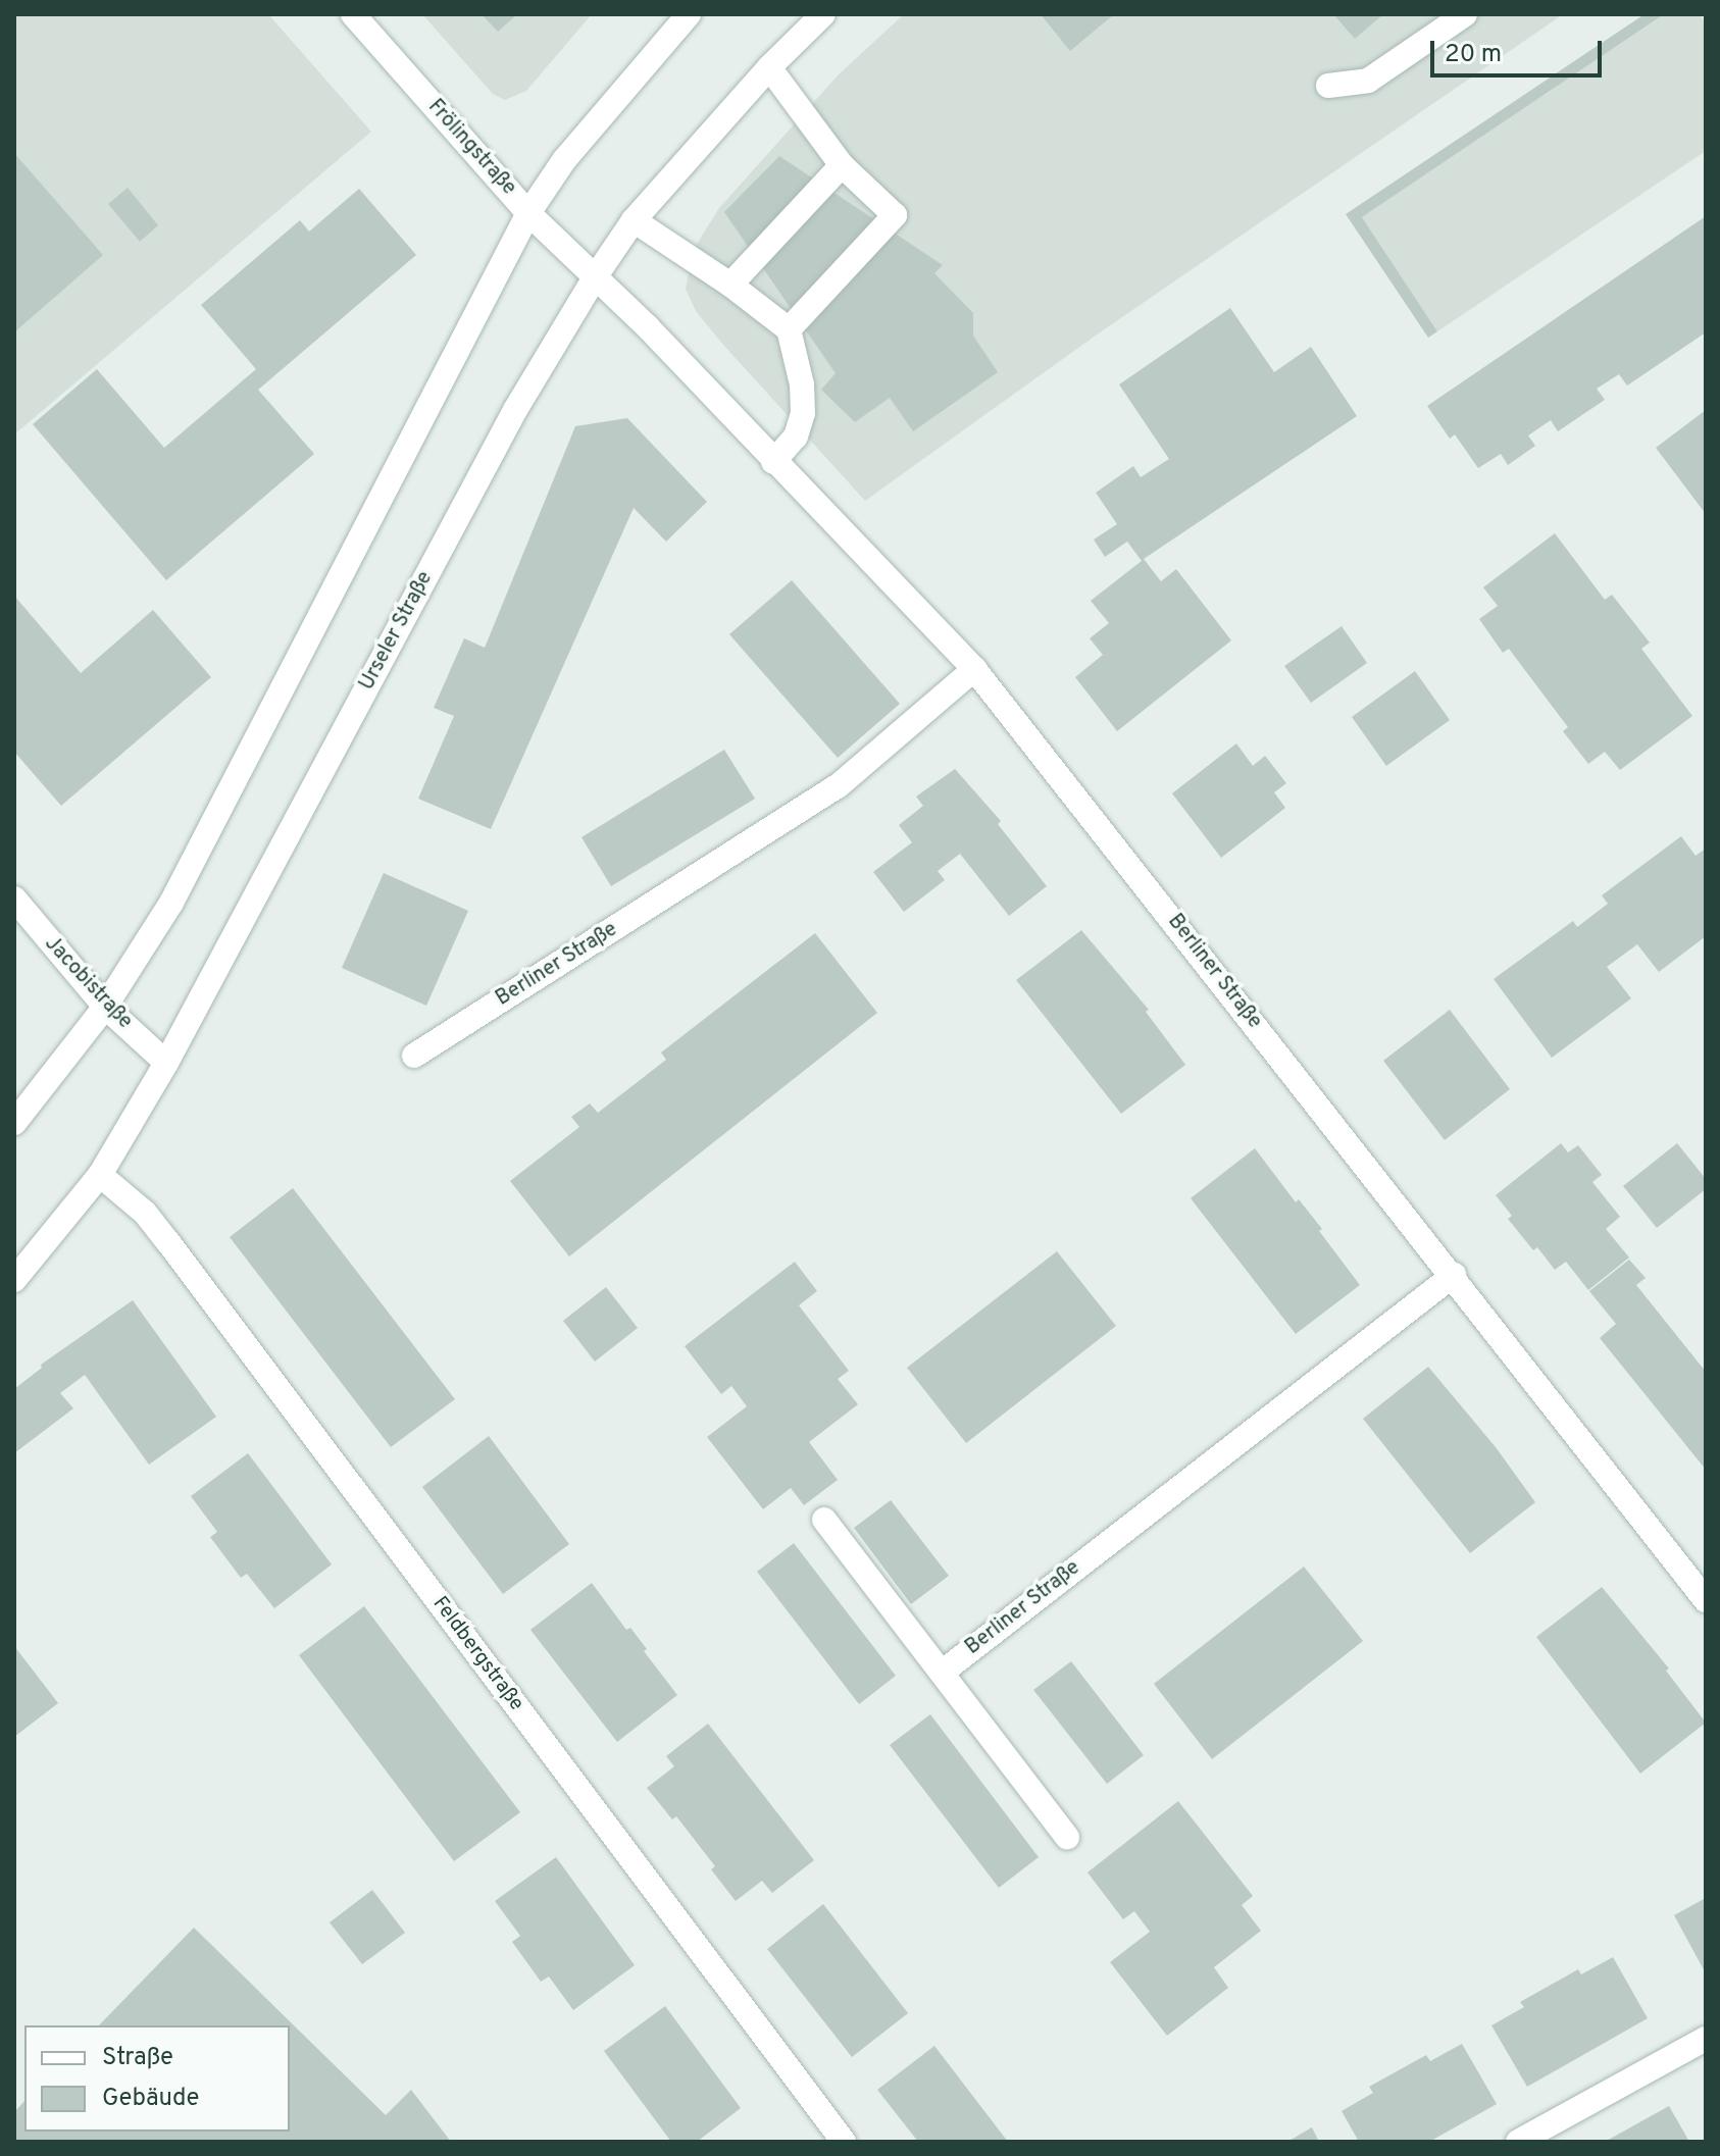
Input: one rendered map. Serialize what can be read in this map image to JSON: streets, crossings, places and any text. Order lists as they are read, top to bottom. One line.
{"streets":{"street":["Frölingstraße","Urseler Straße","Berliner Straße","Jacobistraße","Feldbergstraße"]},"crossings":[["Frölingstraße","Urseler Straße"],["Frölingstraße","Berliner Straße"],["Urseler Straße","Berliner Straße"],["Urseler Straße","Jacobistraße"],["Urseler Straße","Feldbergstraße"]],"legend":["Straße","Gebäude"],"scale_bar":"20 m"}
